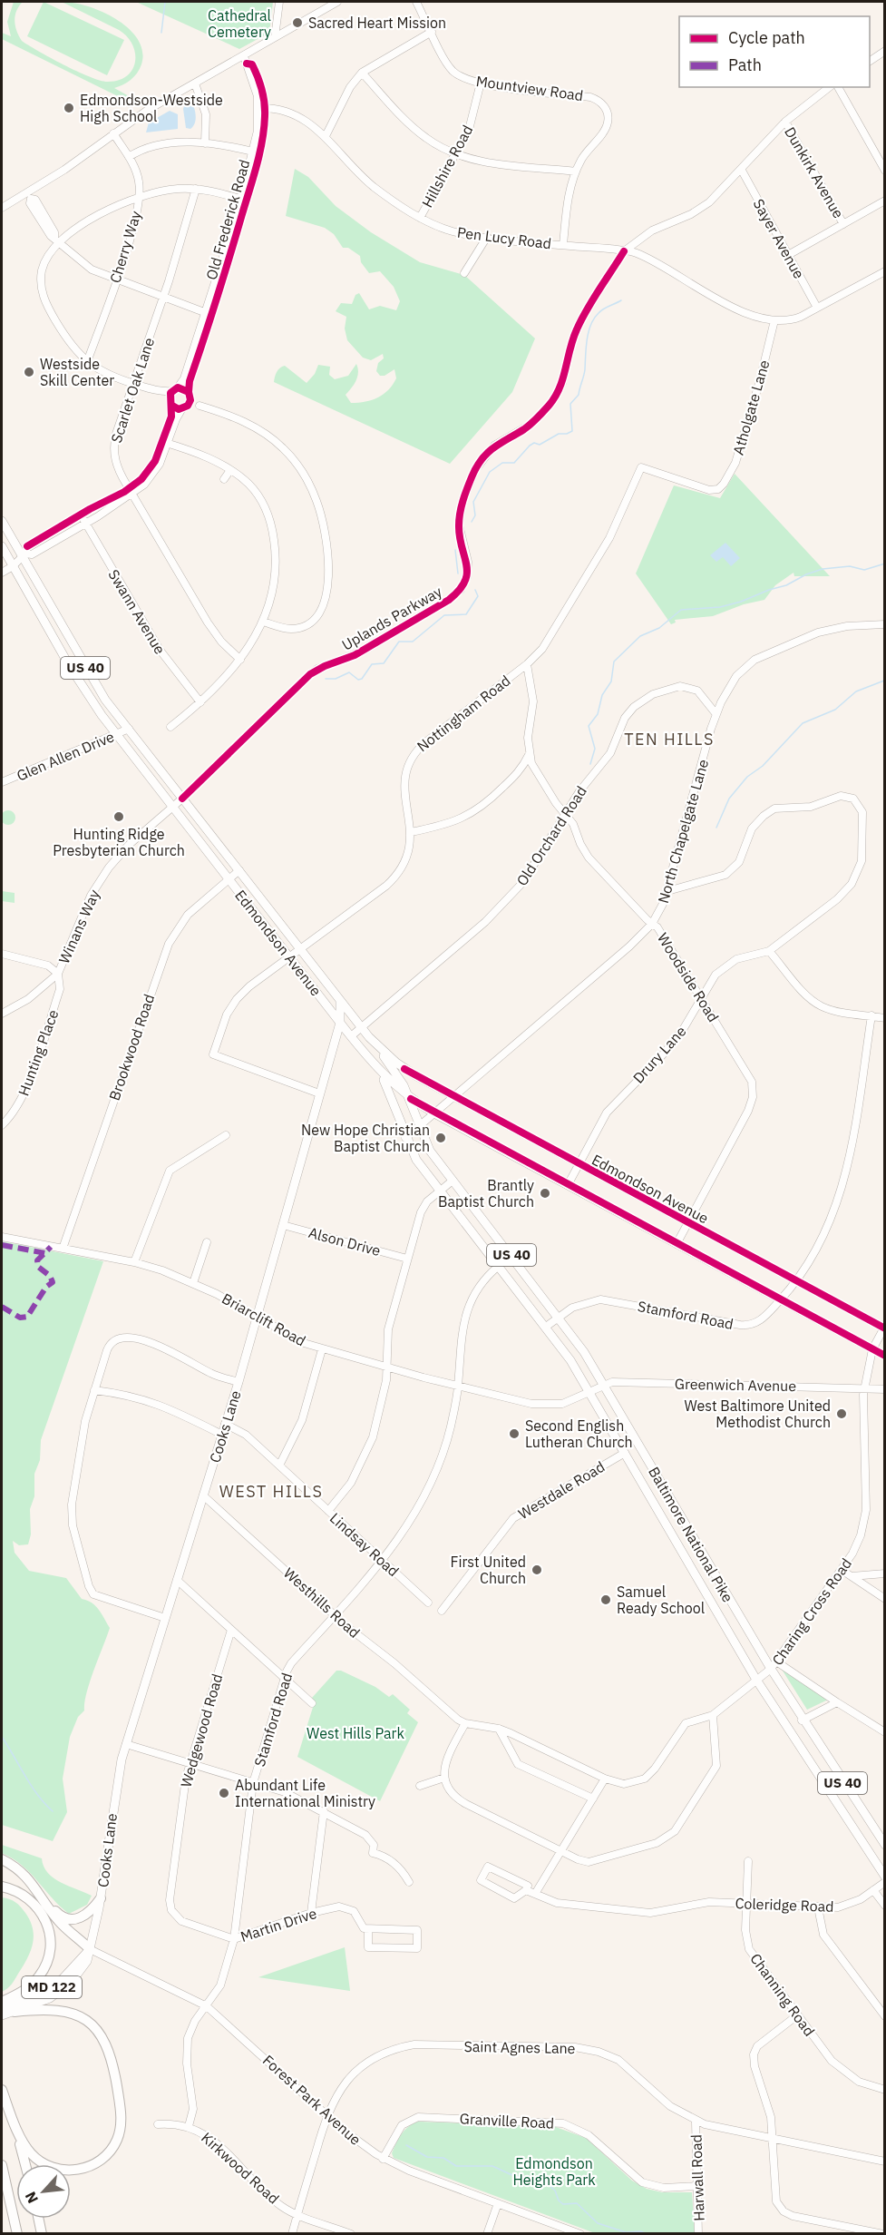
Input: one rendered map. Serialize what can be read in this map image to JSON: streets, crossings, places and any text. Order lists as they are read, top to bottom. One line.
{"streets":{"main road":["US 40","Edmondson Avenue","Cooks Lane","Baltimore National Pike","MD 122"],"street":["Mountview Road","Hillshire Road","Dunkirk Avenue","Old Frederick Road","Pen Lucy Road","Sayer Avenue","Cherry Way","Scarlet Oak Lane","Atholgate Lane","Swann Avenue","Uplands Parkway","Nottingham Road","Glen Allen Drive","North Chapelgate Lane","Old Orchard Road","Winans Way","Woodside Road","Brookwood Road","Hunting Place","Drury Lane","Alson Drive","Stamford Road","Briarclift Road","Greenwich Avenue","Westdale Road","Lindsay Road","Westhills Road","Charing Cross Road","Wedgewood Road","Coleridge Road","Martin Drive","Channing Road","Saint Agnes Lane","Forest Park Avenue","Granville Road","Kirkwood Road","Harwall Road"]},"crossings":[["Mountview Road","Hillshire Road"],["Hillshire Road","Pen Lucy Road"],["Dunkirk Avenue","Uplands Parkway"],["Old Frederick Road","Pen Lucy Road"],["Old Frederick Road","Scarlet Oak Lane"],["Old Frederick Road","Swann Avenue"],["Old Frederick Road","Edmondson Avenue"],["Pen Lucy Road","Atholgate Lane"],["Pen Lucy Road","Uplands Parkway"],["Sayer Avenue","Uplands Parkway"],["Atholgate Lane","Nottingham Road"],["Uplands Parkway","Winans Way"],["Uplands Parkway","Edmondson Avenue"],["Nottingham Road","Edmondson Avenue"],["Nottingham Road","Woodside Road"],["Nottingham Road","Cooks Lane"],["Glen Allen Drive","Edmondson Avenue"],["North Chapelgate Lane","Old Orchard Road"],["North Chapelgate Lane","Edmondson Avenue"],["North Chapelgate Lane","Woodside Road"],["North Chapelgate Lane","Drury Lane"],["North Chapelgate Lane","Baltimore National Pike"],["Old Orchard Road","Edmondson Avenue"],["Old Orchard Road","Woodside Road"],["Winans Way","Edmondson Avenue"],["Winans Way","Hunting Place"],["Edmondson Avenue","Woodside Road"],["Edmondson Avenue","Brookwood Road"],["Edmondson Avenue","Drury Lane"],["Edmondson Avenue","Stamford Road"],["Edmondson Avenue","Cooks Lane"],["Edmondson Avenue","Baltimore National Pike"],["Edmondson Avenue","Charing Cross Road"],["Woodside Road","Drury Lane"],["Brookwood Road","Briarclift Road"],["Alson Drive","Cooks Lane"],["Stamford Road","Briarclift Road"],["Stamford Road","Baltimore National Pike"],["Stamford Road","Lindsay Road"],["Stamford Road","Westhills Road"],["Stamford Road","Martin Drive"],["Stamford Road","Forest Park Avenue"],["Stamford Road","Kirkwood Road"],["Briarclift Road","Greenwich Avenue"],["Briarclift Road","Cooks Lane"],["Briarclift Road","Baltimore National Pike"],["Greenwich Avenue","Baltimore National Pike"],["Greenwich Avenue","Charing Cross Road"],["Cooks Lane","Lindsay Road"],["Cooks Lane","Westhills Road"],["Cooks Lane","MD 122"],["Cooks Lane","Forest Park Avenue"],["Westdale Road","Baltimore National Pike"],["Baltimore National Pike","Charing Cross Road"],["Wedgewood Road","Martin Drive"],["Coleridge Road","Channing Road"],["MD 122","Forest Park Avenue"],["Saint Agnes Lane","Forest Park Avenue"],["Saint Agnes Lane","Kirkwood Road"],["Saint Agnes Lane","Harwall Road"],["Forest Park Avenue","Granville Road"],["Granville Road","Harwall Road"]],"districts":["TEN HILLS","WEST HILLS"],"parks":["Cathedral Cemetery","West Hills Park","Edmondson Heights Park"],"places":["Sacred Heart Mission","Edmondson-Westside High School","Westside Skill Center","Hunting Ridge Presbyterian Church","New Hope Christian Baptist Church","Brantly Baptist Church","West Baltimore United Methodist Church","Second English Lutheran Church","First United Church","Samuel Ready School","Abundant Life International Ministry"],"legend":["Cycle path","Path"],"north":"bottom left"}
